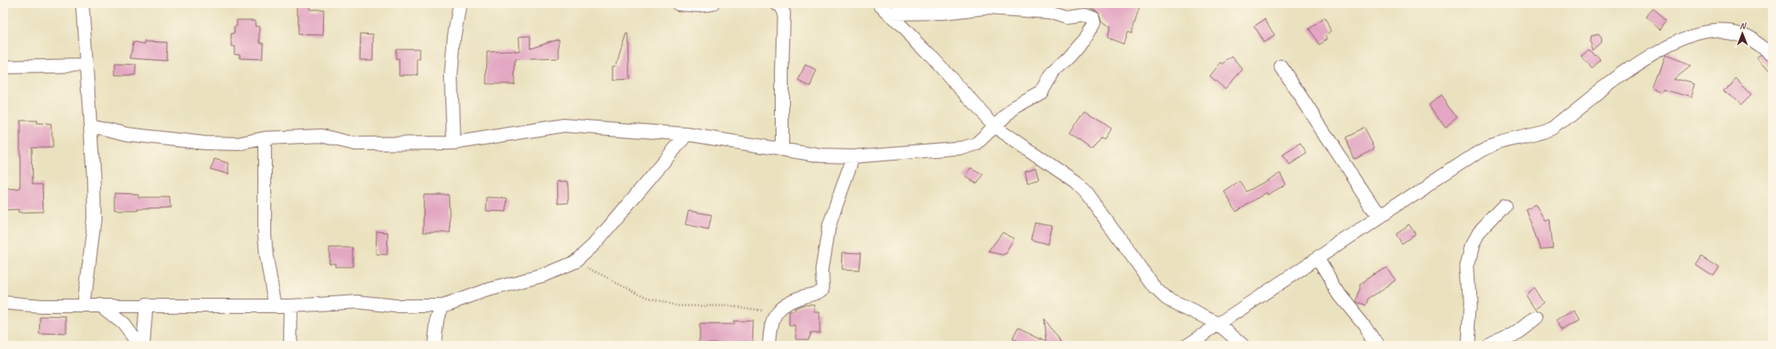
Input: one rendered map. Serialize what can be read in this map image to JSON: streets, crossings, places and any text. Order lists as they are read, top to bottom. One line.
{"north":"top"}
